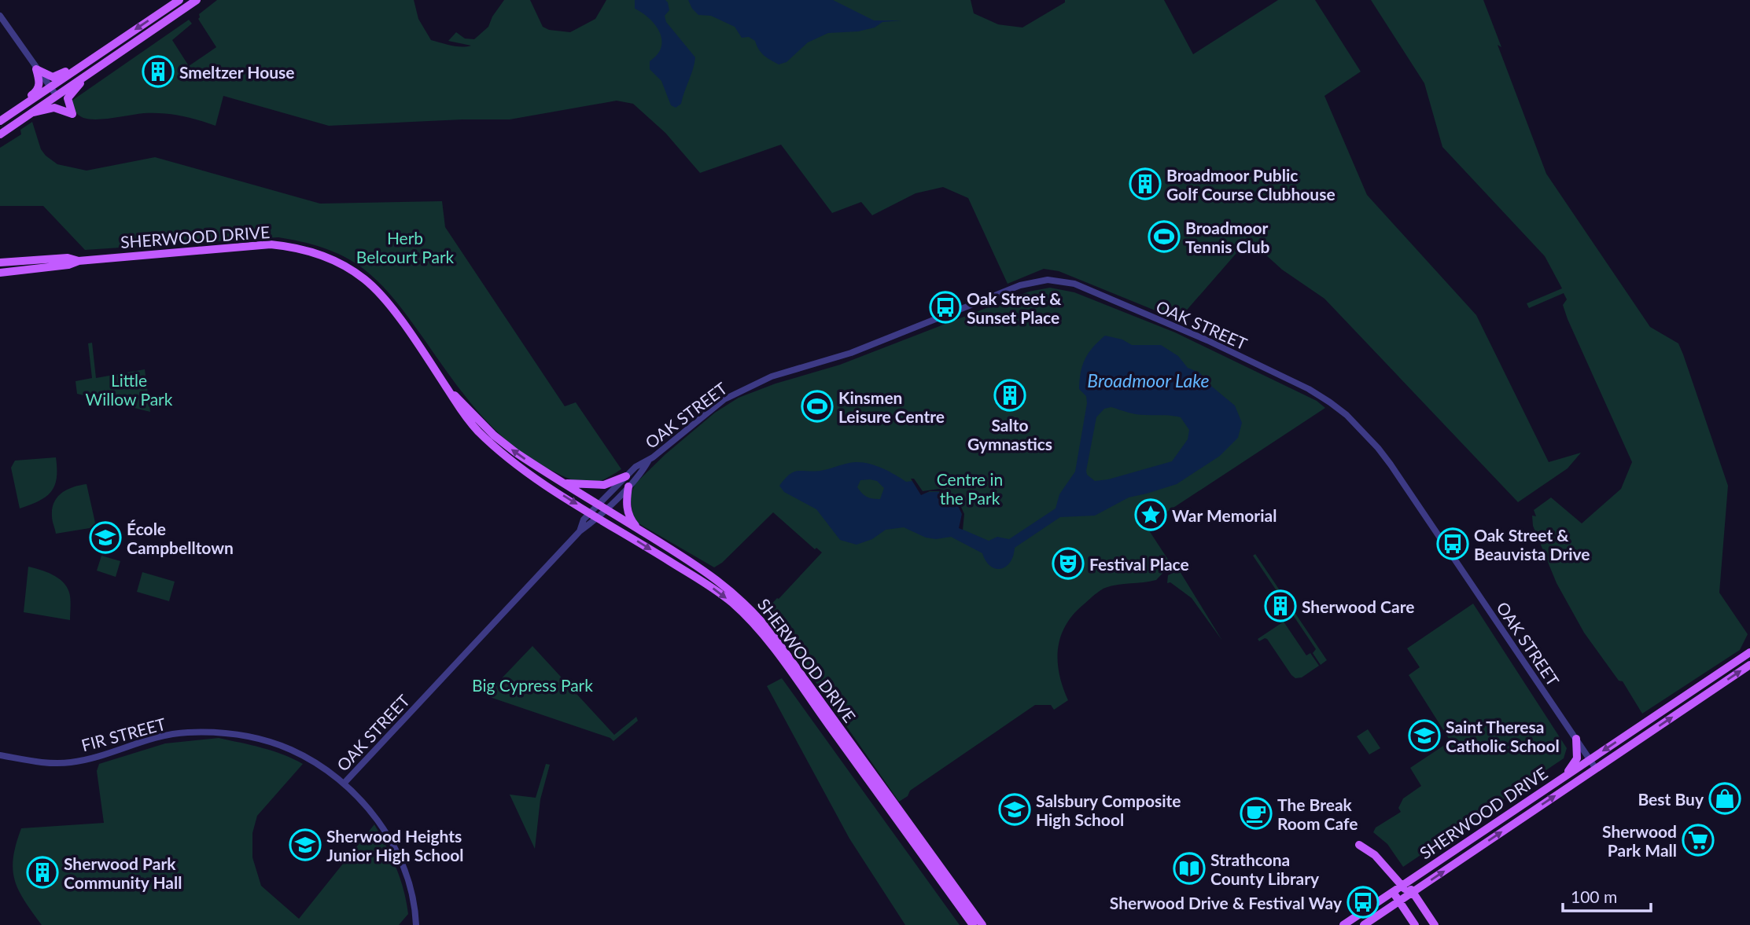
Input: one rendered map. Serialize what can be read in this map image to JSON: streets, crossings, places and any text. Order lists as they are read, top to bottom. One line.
{"streets":{"main road":["SHERWOOD DRIVE"],"street":["OAK STREET","FIR STREET"]},"crossings":[["SHERWOOD DRIVE","OAK STREET"],["OAK STREET","FIR STREET"]],"water":["Broadmoor Lake"],"parks":["Herb Belcourt Park","Little Willow Park","Centre in the Park","Big Cypress Park"],"places":{"building":["Smeltzer House","Broadmoor Public Golf Course Clubhouse","Salto Gymnastics","Sherwood Care","Sherwood Park Community Hall"],"sports":["Broadmoor Tennis Club","Kinsmen Leisure Centre"],"bus stop":["Oak Street & Sunset Place","Oak Street & Beauvista Drive","Sherwood Drive & Festival Way"],"place":["War Memorial"],"school or university":["École Campbelltown","Saint Theresa Catholic School","Salsbury Composite High School","Sherwood Heights Junior High School"],"theatre":["Festival Place"],"shop":["Best Buy"],"cafe":["The Break Room Cafe"],"supermarket":["Sherwood Park Mall"],"library":["Strathcona County Library"]},"scale_bar":"100 m"}
